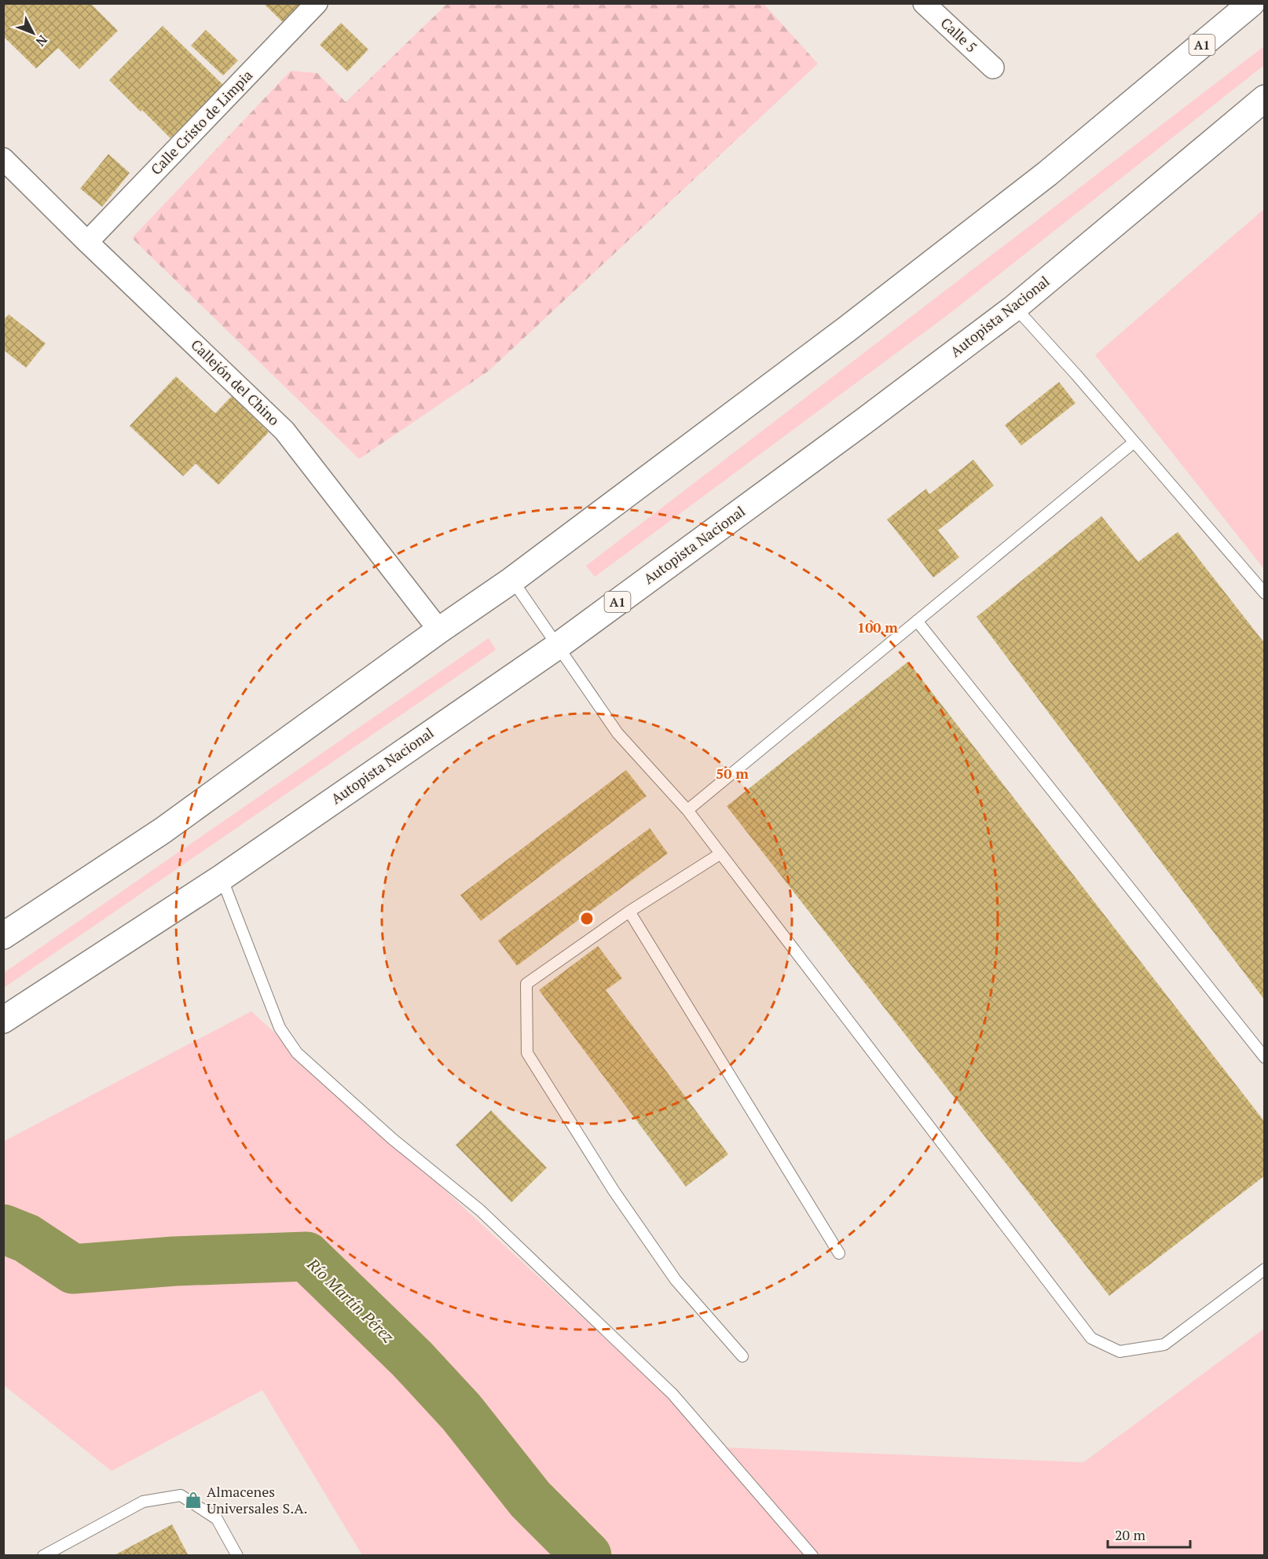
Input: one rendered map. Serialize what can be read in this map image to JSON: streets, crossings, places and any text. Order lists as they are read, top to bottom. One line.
{"streets":{"highway":["A1","Autopista Nacional"],"street":["Calle 5","Calle Cristo de Limpia","Callejón del Chino"]},"crossings":[["A1","Callejón del Chino"],["Calle Cristo de Limpia","Callejón del Chino"]],"water":["Río Martín Pérez"],"places":{"shop":["Almacenes Universales S.A."]},"scale_bar":"20 m","north":"bottom right","rings":["100 m","50 m"]}
